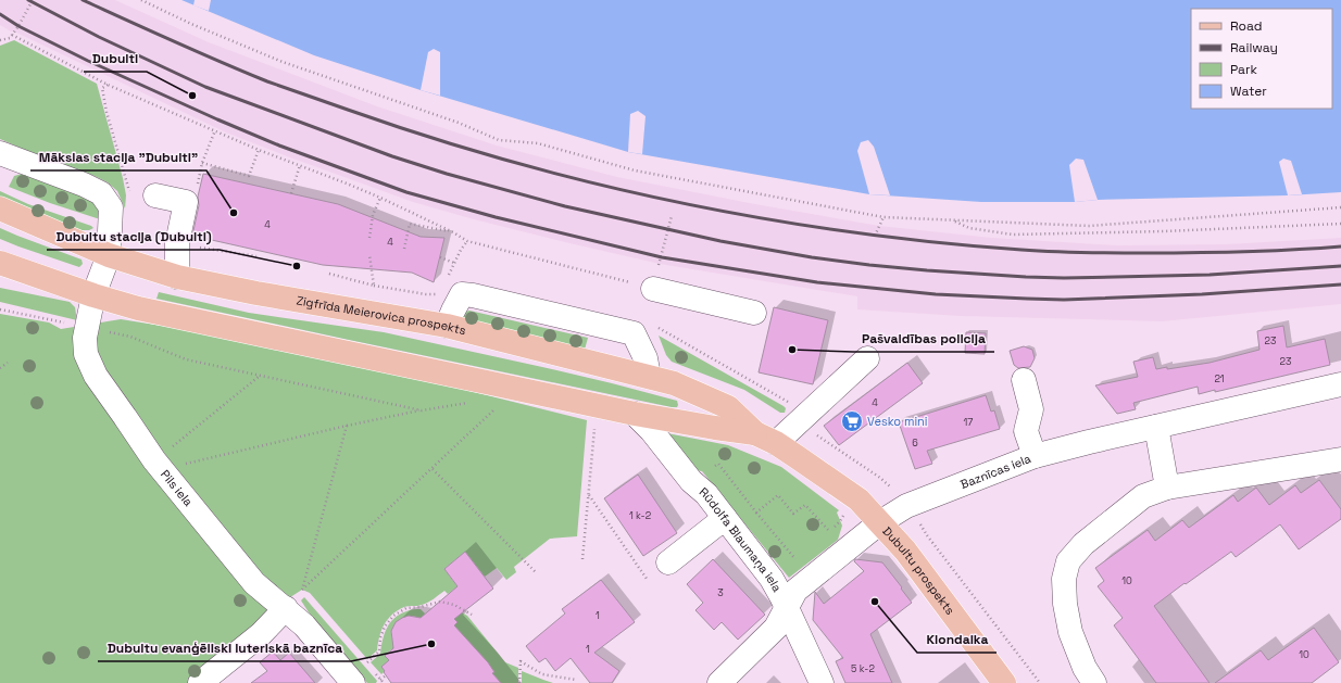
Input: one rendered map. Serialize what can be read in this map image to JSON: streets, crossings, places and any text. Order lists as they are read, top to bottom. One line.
{"streets":{"main road":["Zigfrīda Meierovica prospekts","Dubultu prospekts"],"street":["Baznīcas iela","Pils iela","Rūdolfa Blaumaņa iela"]},"crossings":[["Zigfrīda Meierovica prospekts","Baznīcas iela"],["Zigfrīda Meierovica prospekts","Pils iela"],["Zigfrīda Meierovica prospekts","Rūdolfa Blaumaņa iela"],["Zigfrīda Meierovica prospekts","Dubultu prospekts"],["Baznīcas iela","Rūdolfa Blaumaņa iela"],["Baznīcas iela","Dubultu prospekts"]],"places":{"other":["Dubulti","Mākslas stacija \"Dubulti\"","Dubultu stacija (Dubulti)","Pašvaldības policija","Klondaika","Dubultu evanģēliski luteriskā baznīca"],"supermarket":["Vesko mini"]},"house_numbers":["4","4","23","23","21","4","17","6","1 k-2","10","3","1","1","10","5 k-2"],"legend":["Road","Railway","Park","Water"]}
